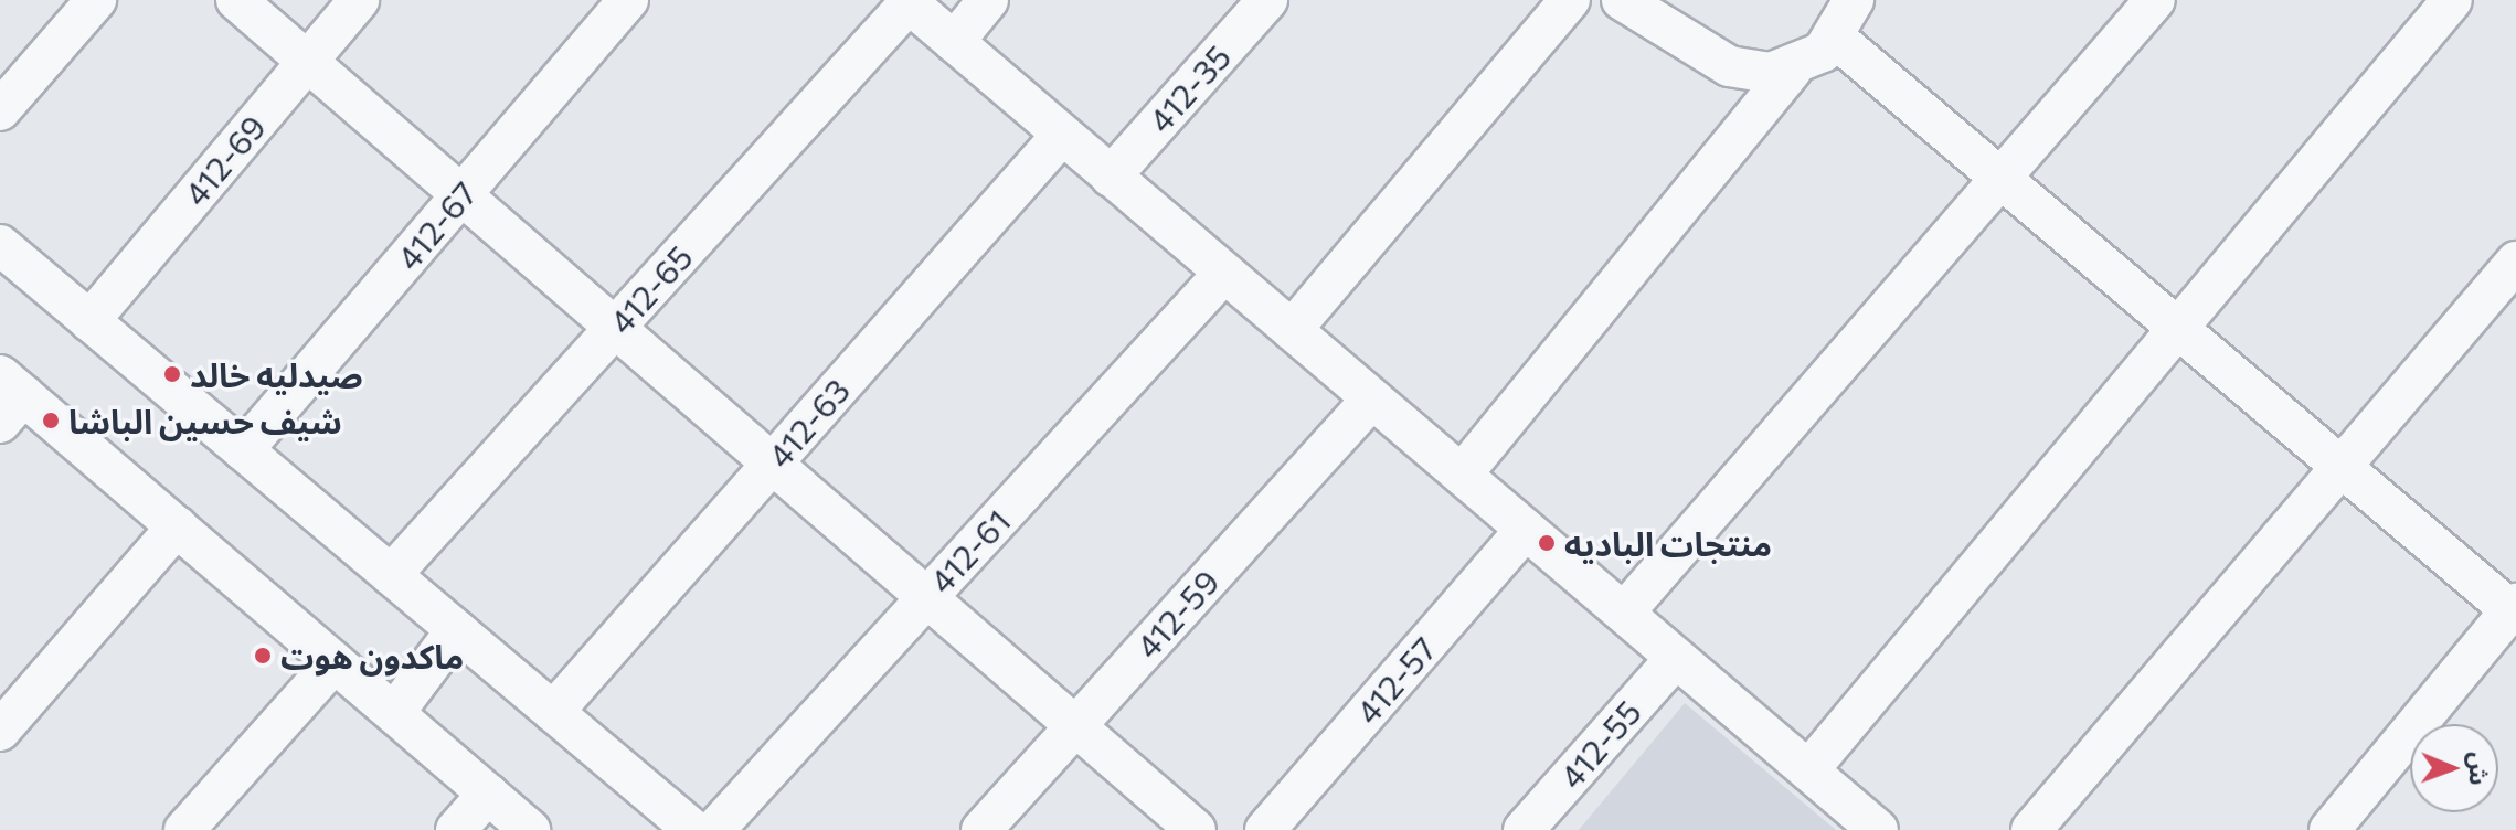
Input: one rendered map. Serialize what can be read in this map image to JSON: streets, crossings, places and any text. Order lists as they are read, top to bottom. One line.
{"streets":{"street":["412-35","412-69","412-67","412-65","412-63","412-61","412-59","412-57","412-55"]},"places":["صيدليه خالد","شيف حسين الباشا","منتجات الباديه","ماكدون هوت"],"north":"right"}
